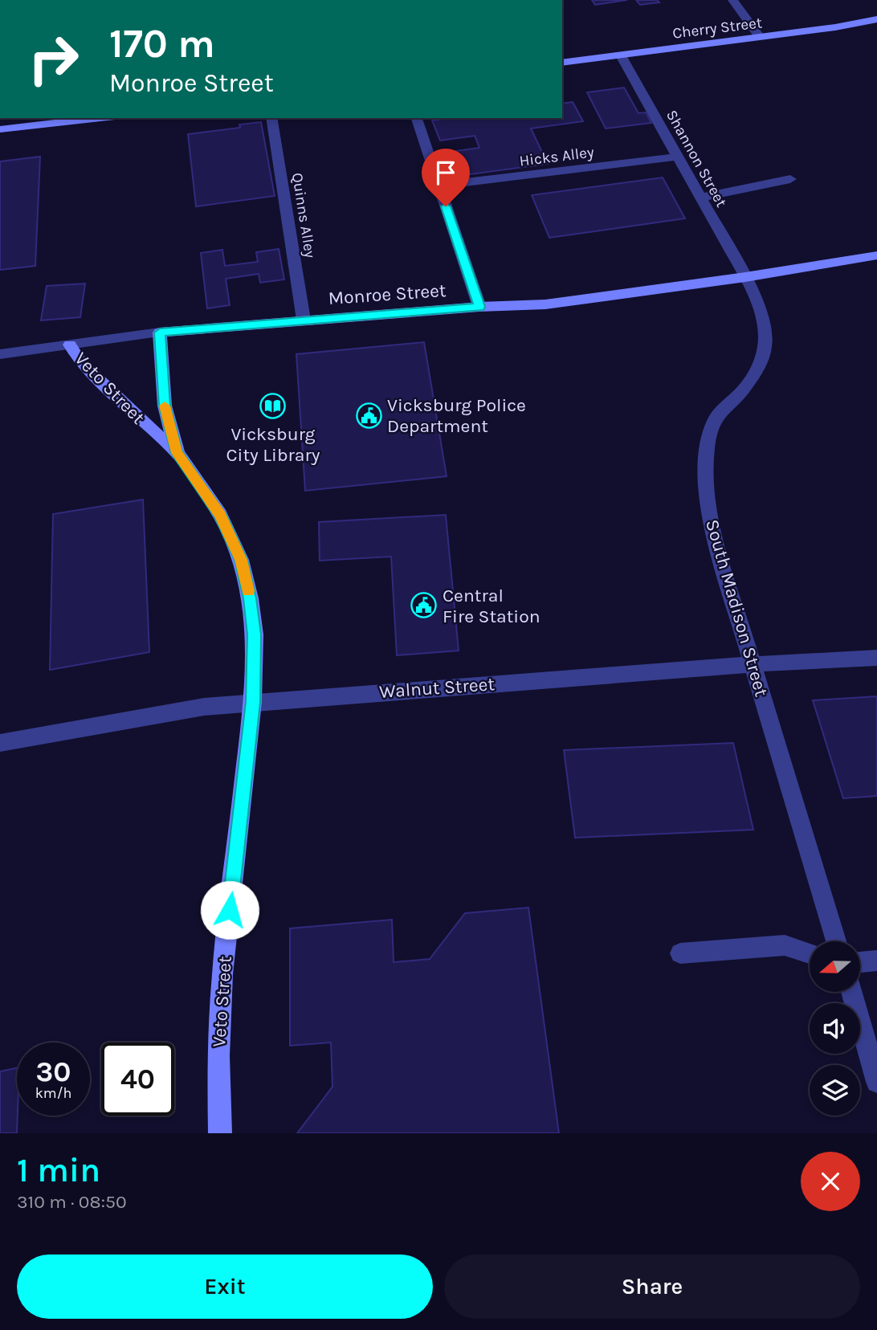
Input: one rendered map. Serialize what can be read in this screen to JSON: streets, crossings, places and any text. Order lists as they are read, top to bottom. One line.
{"streets":{"street":["Cherry Street","Hicks Alley","Shannon Street","Quinns Alley","Monroe Street","Veto Street","South Madison Street","Walnut Street"]},"crossings":[["Cherry Street","Shannon Street"],["Hicks Alley","Shannon Street"],["Shannon Street","Monroe Street"],["Shannon Street","South Madison Street"],["Quinns Alley","Monroe Street"],["Monroe Street","Veto Street"],["Monroe Street","South Madison Street"],["Veto Street","Walnut Street"],["South Madison Street","Walnut Street"]],"places":{"library":["Vicksburg City Library"],"public building":["Vicksburg Police Department","Central Fire Station"]},"north":"left","page":{"turn":["170 m","Monroe Street"],"speed":"30 km/h","limit":"40","heading":["1 min","310 m · 08:50"],"buttons":["Exit","Share"]}}
